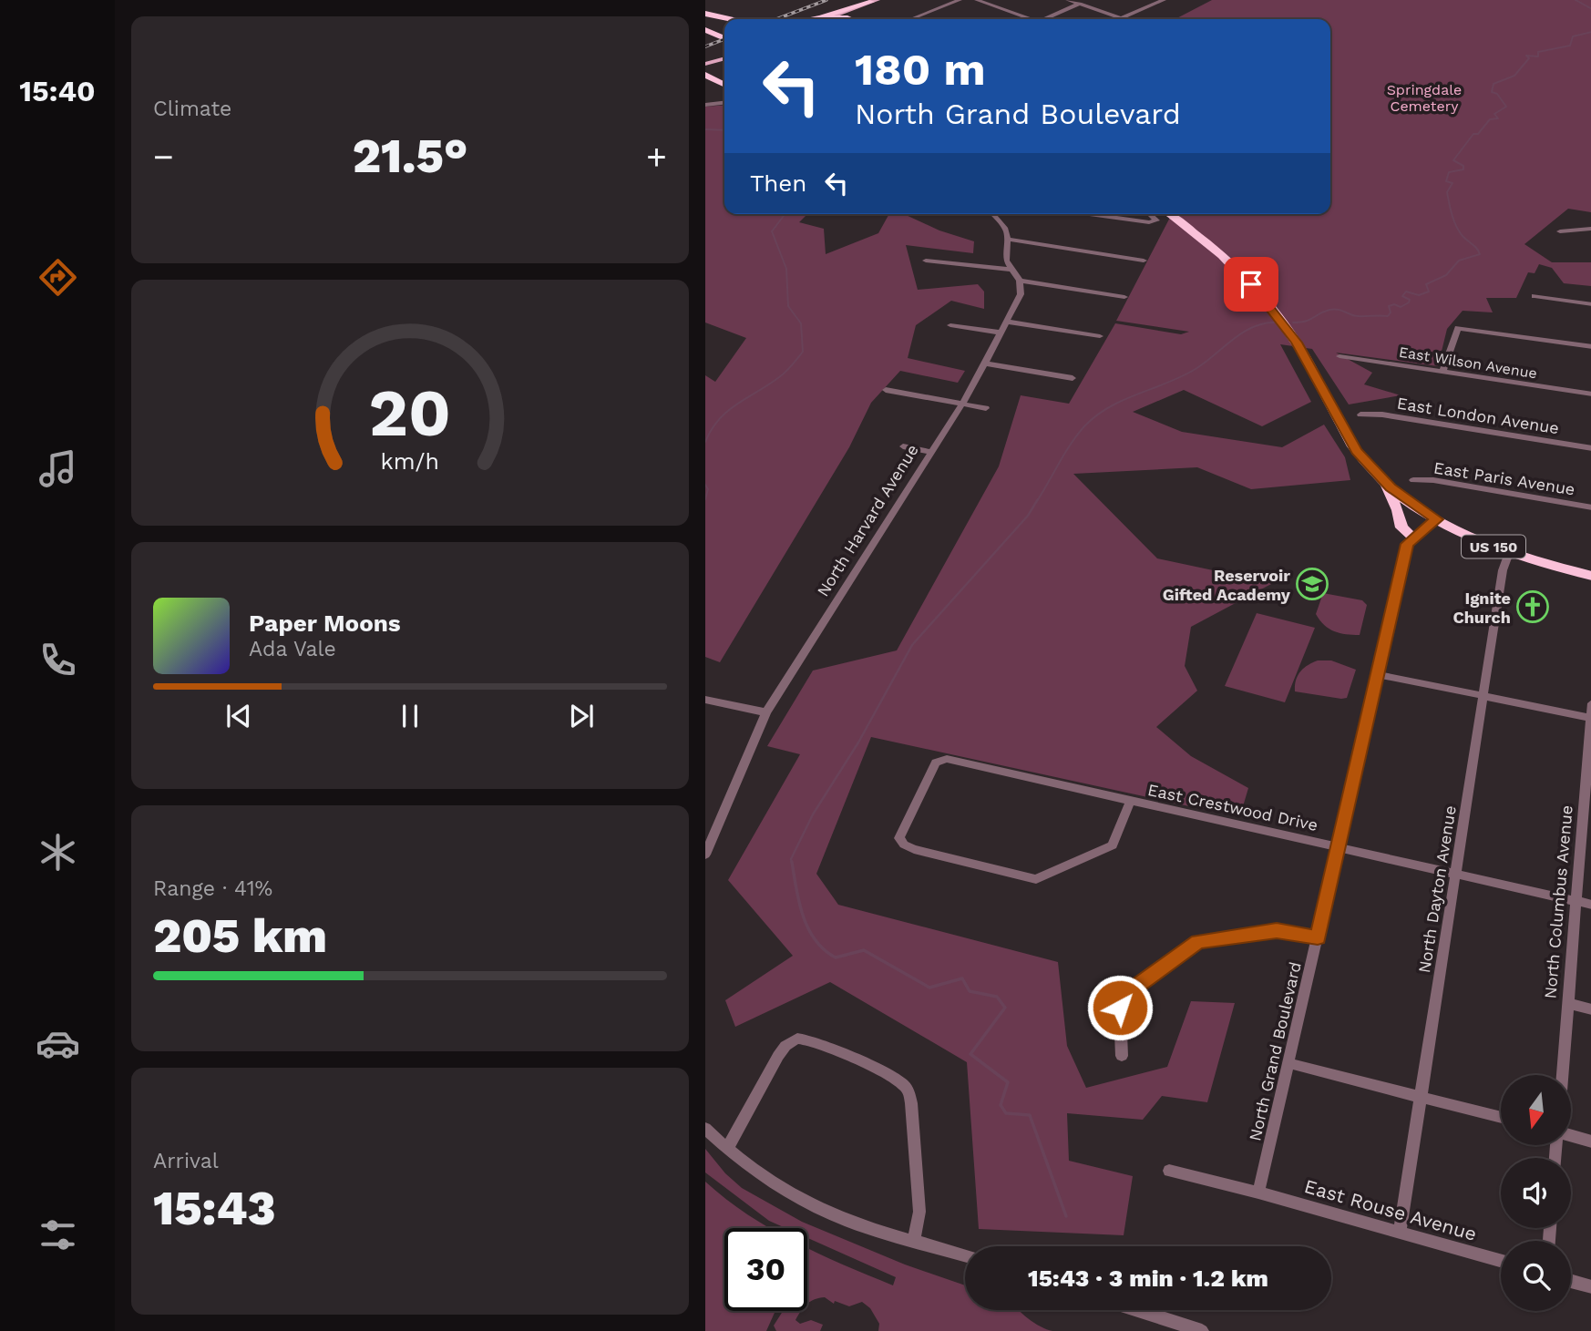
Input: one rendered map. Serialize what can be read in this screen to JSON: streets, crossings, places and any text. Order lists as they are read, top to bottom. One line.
{"streets":{"highway":["US 150"],"street":["East Wilson Avenue","East London Avenue","East Paris Avenue","North Harvard Avenue","East Crestwood Drive","North Dayton Avenue","North Columbus Avenue","North Grand Boulevard","East Rouse Avenue"]},"crossings":[["US 150","North Dayton Avenue"],["East Crestwood Drive","North Dayton Avenue"],["East Crestwood Drive","North Columbus Avenue"],["East Crestwood Drive","North Grand Boulevard"],["North Dayton Avenue","East Rouse Avenue"],["North Grand Boulevard","East Rouse Avenue"]],"parks":["Springdale Cemetery"],"places":{"school or university":["Reservoir Gifted Academy"],"church":["Ignite Church"]},"north":"bottom","page":{"tabs":"15:40","tile":["Climate",["Range · 41%","205 km"],["Arrival","15:43"]],"turn":["180 m","North Grand Boulevard"],"heat":["−","21.5°","+"],"then":"Then","song":["Paper Moons","Ada Vale"],"limit":"30","trip":"15:43 · 3 min · 1.2 km","gauge":["20","km/h"]}}
